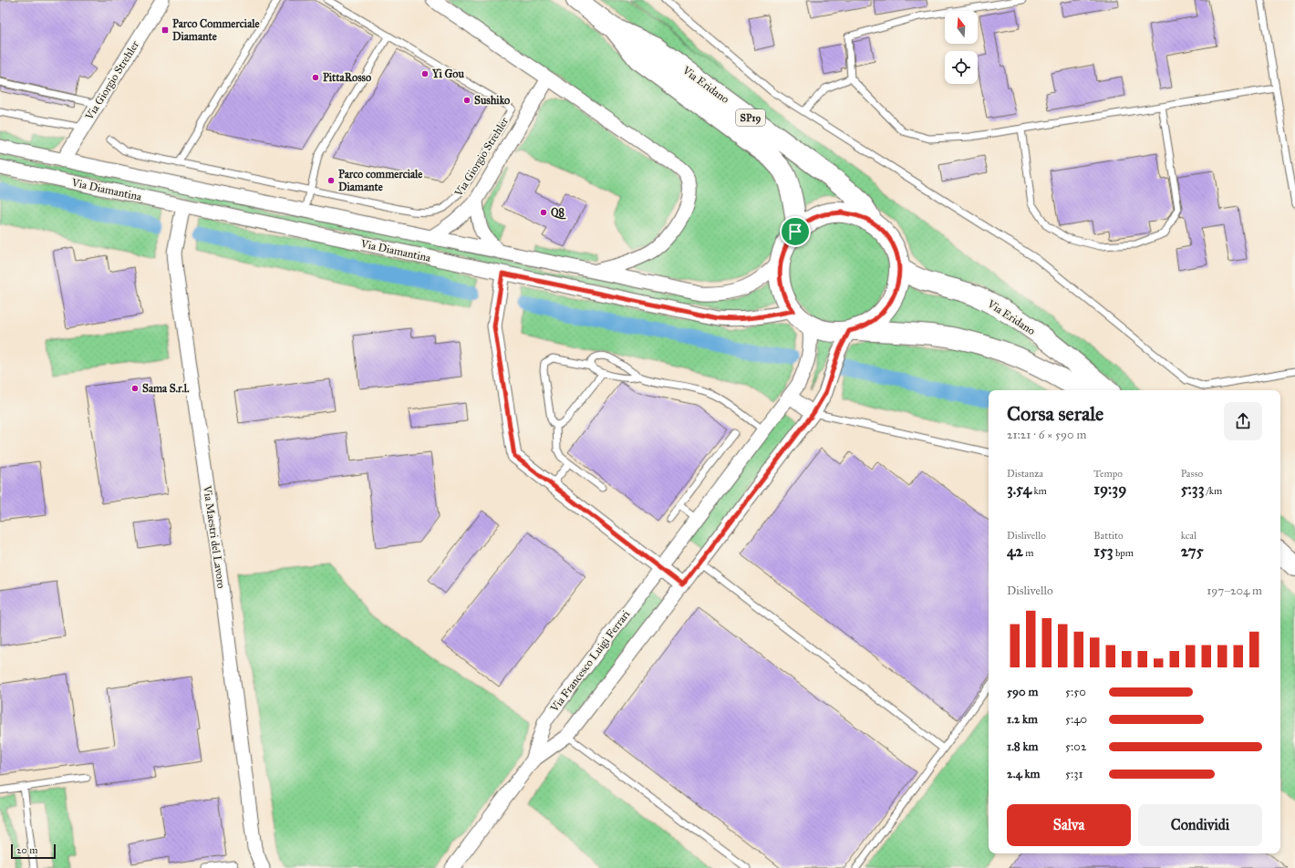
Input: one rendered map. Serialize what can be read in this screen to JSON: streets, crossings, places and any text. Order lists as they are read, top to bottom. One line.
{"streets":{"main road":["Via Eridano","SP19"],"street":["Via Giorgio Strehler","Via Diamantina","Via Maestri del Lavoro","Via Francesco Luigi Ferrari"]},"crossings":[["Via Giorgio Strehler","Via Diamantina"],["Via Eridano","Via Diamantina"],["Via Eridano","Via Francesco Luigi Ferrari"],["Via Diamantina","Via Maestri del Lavoro"],["Via Diamantina","Via Francesco Luigi Ferrari"]],"places":{"transit":["Parco Commerciale Diamante"],"other":["Yi Gou","PittaRosso","Sushiko","Parco commerciale Diamante","Q8","Sama S.r.l."]},"scale_bar":"20 m","north":"top","page":{"heading":["Corsa serale","21:21 · 6 × 590 m"],"stats":[["Distanza","3.54 km"],["Tempo","19:39"],["Passo","5:33 /km"],["Dislivello","42 m"],["Battito","153 bpm"],["kcal","275"]],"chart":["Dislivello","197–204 m"],"list":[{"name":"590 m","note":"5:50"},{"name":"1.2 km","note":"5:40"},{"name":"1.8 km","note":"5:02"},{"name":"2.4 km","note":"5:31"}],"buttons":["Salva","Condividi"],"scale":"20 m"}}
